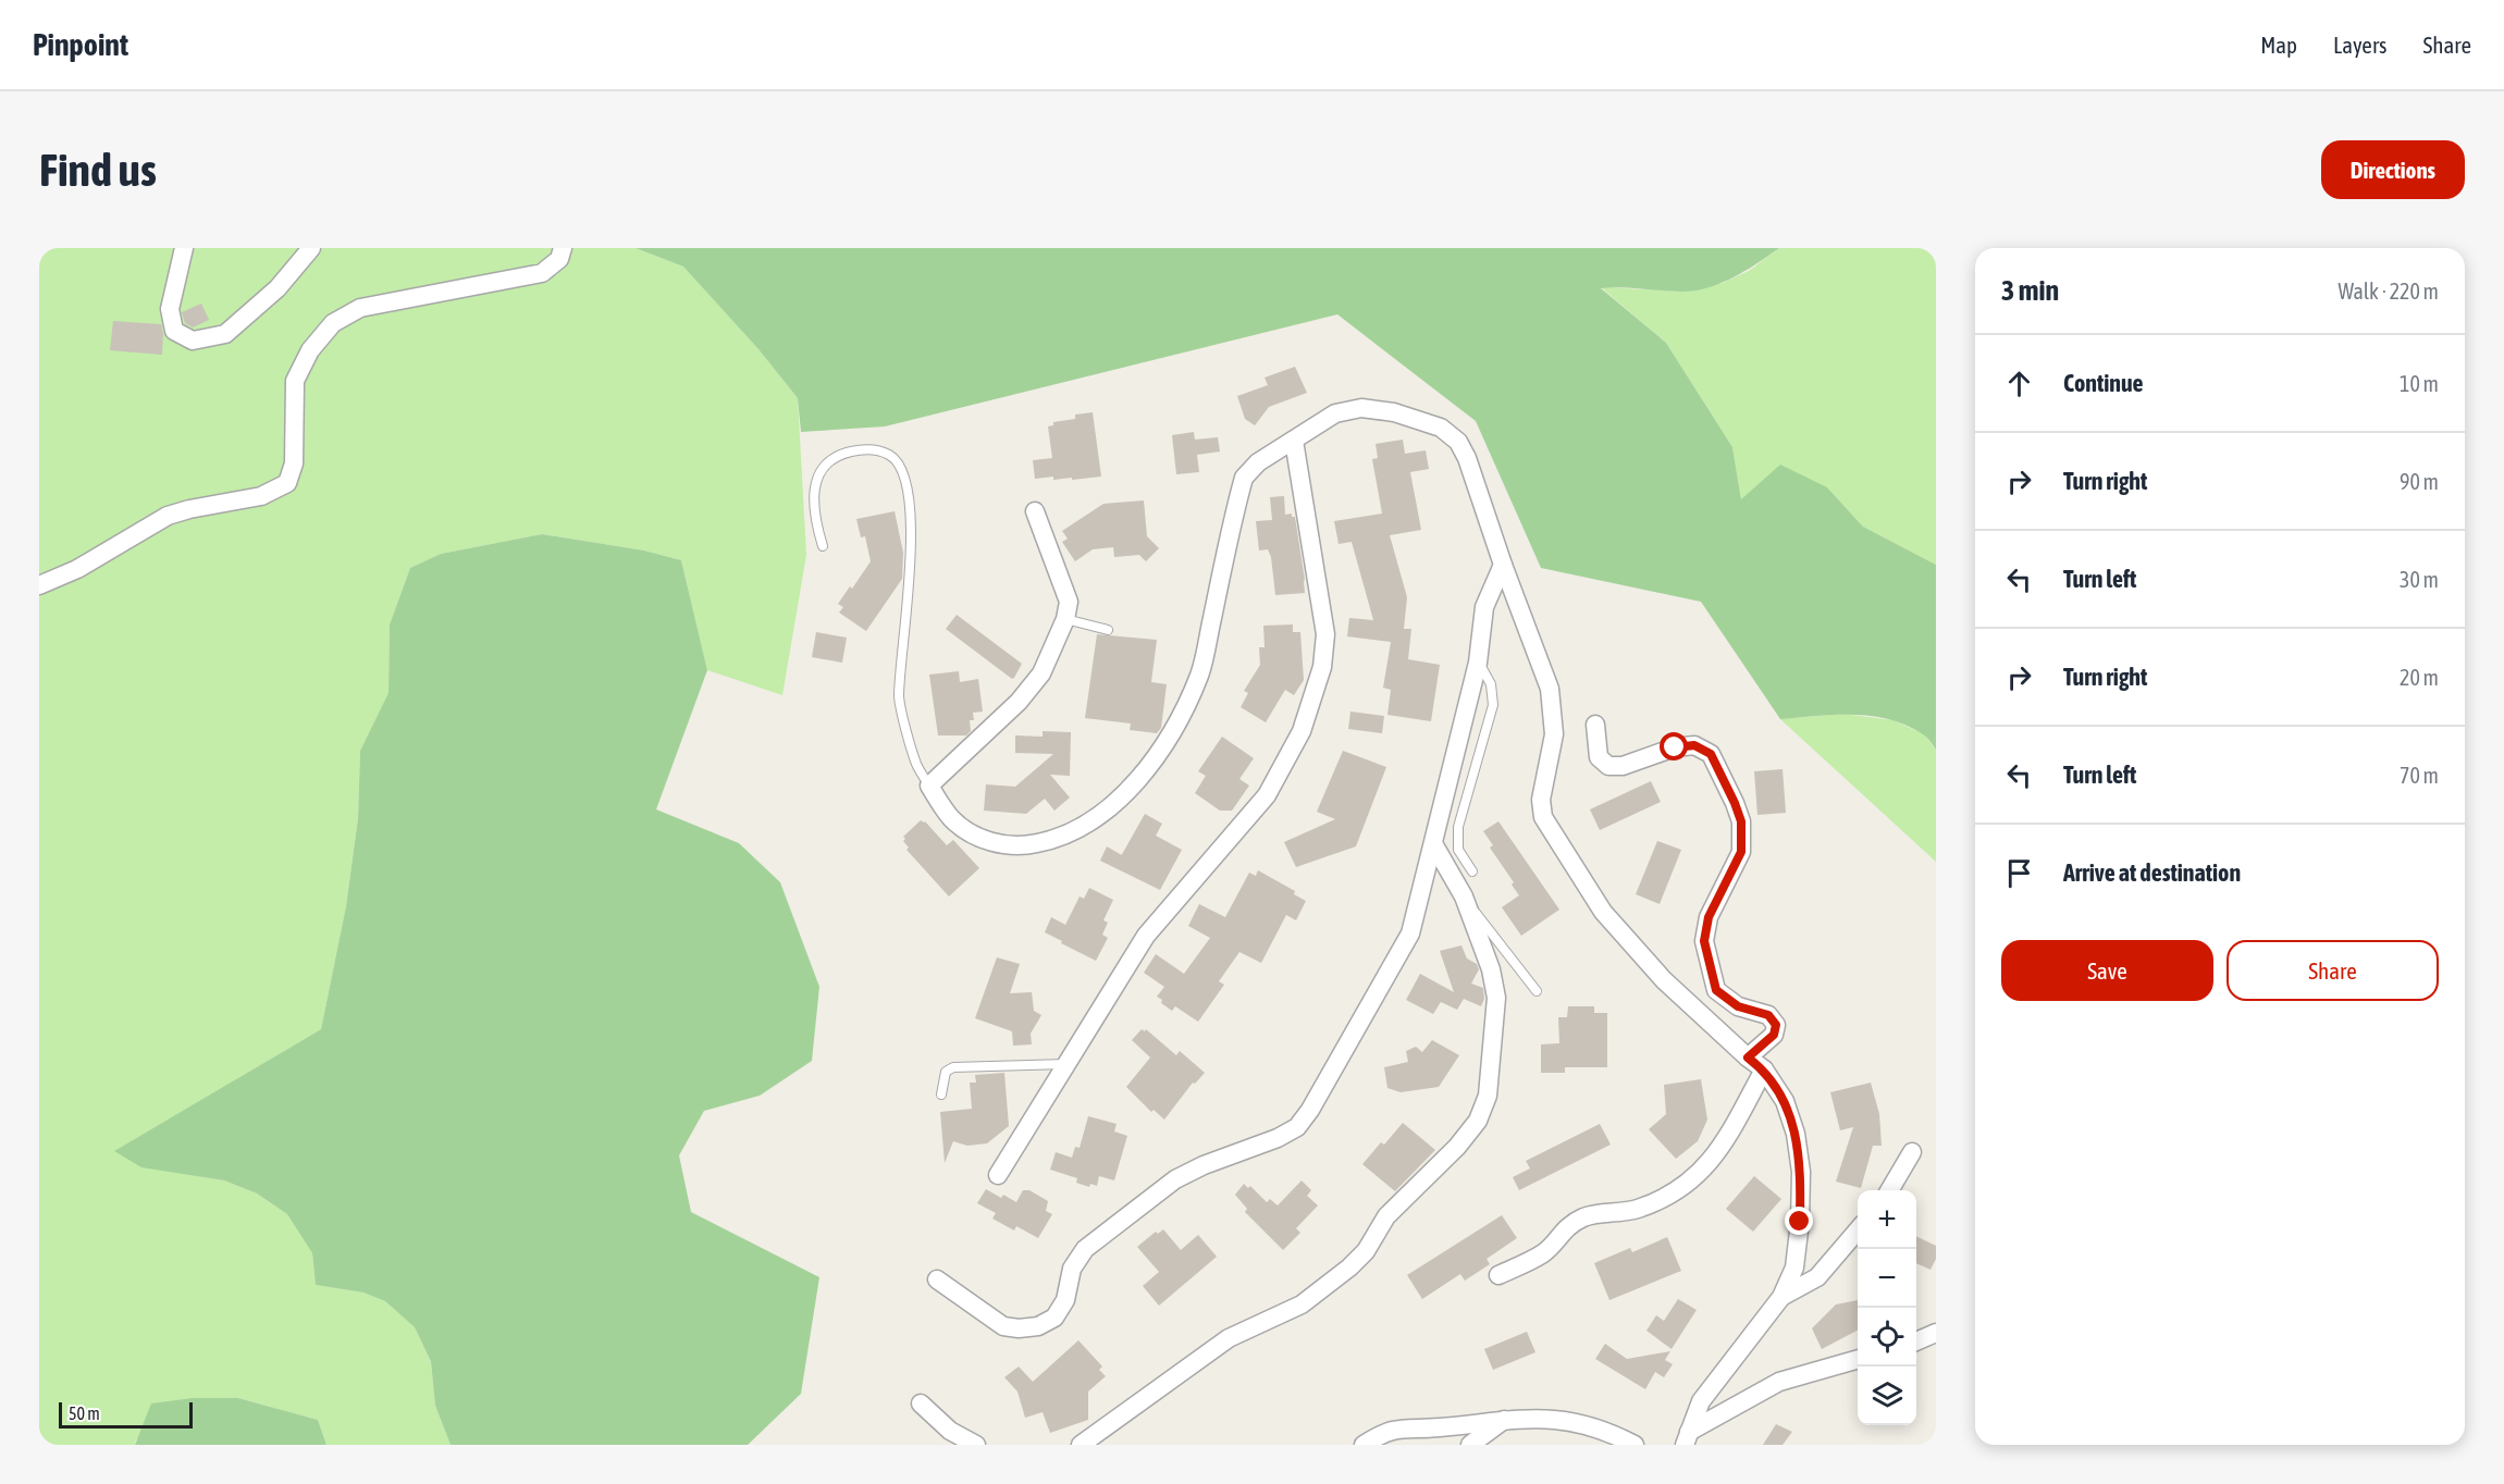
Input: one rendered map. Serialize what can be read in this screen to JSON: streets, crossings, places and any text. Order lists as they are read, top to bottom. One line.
{"scale_bar":"50 m","page":{"header":"Pinpoint","nav":["Map","Layers","Share"],"buttons":["Directions",["Save","Share"]],"title":"Find us","heading":["3 min","Walk · 220 m"],"list":[["Continue","10 m"],["Turn right","90 m"],["Turn left","30 m"],["Turn right","20 m"],["Turn left","70 m"],"Arrive at destination"],"map_buttons":["+","−"],"scale":"50 m"}}
